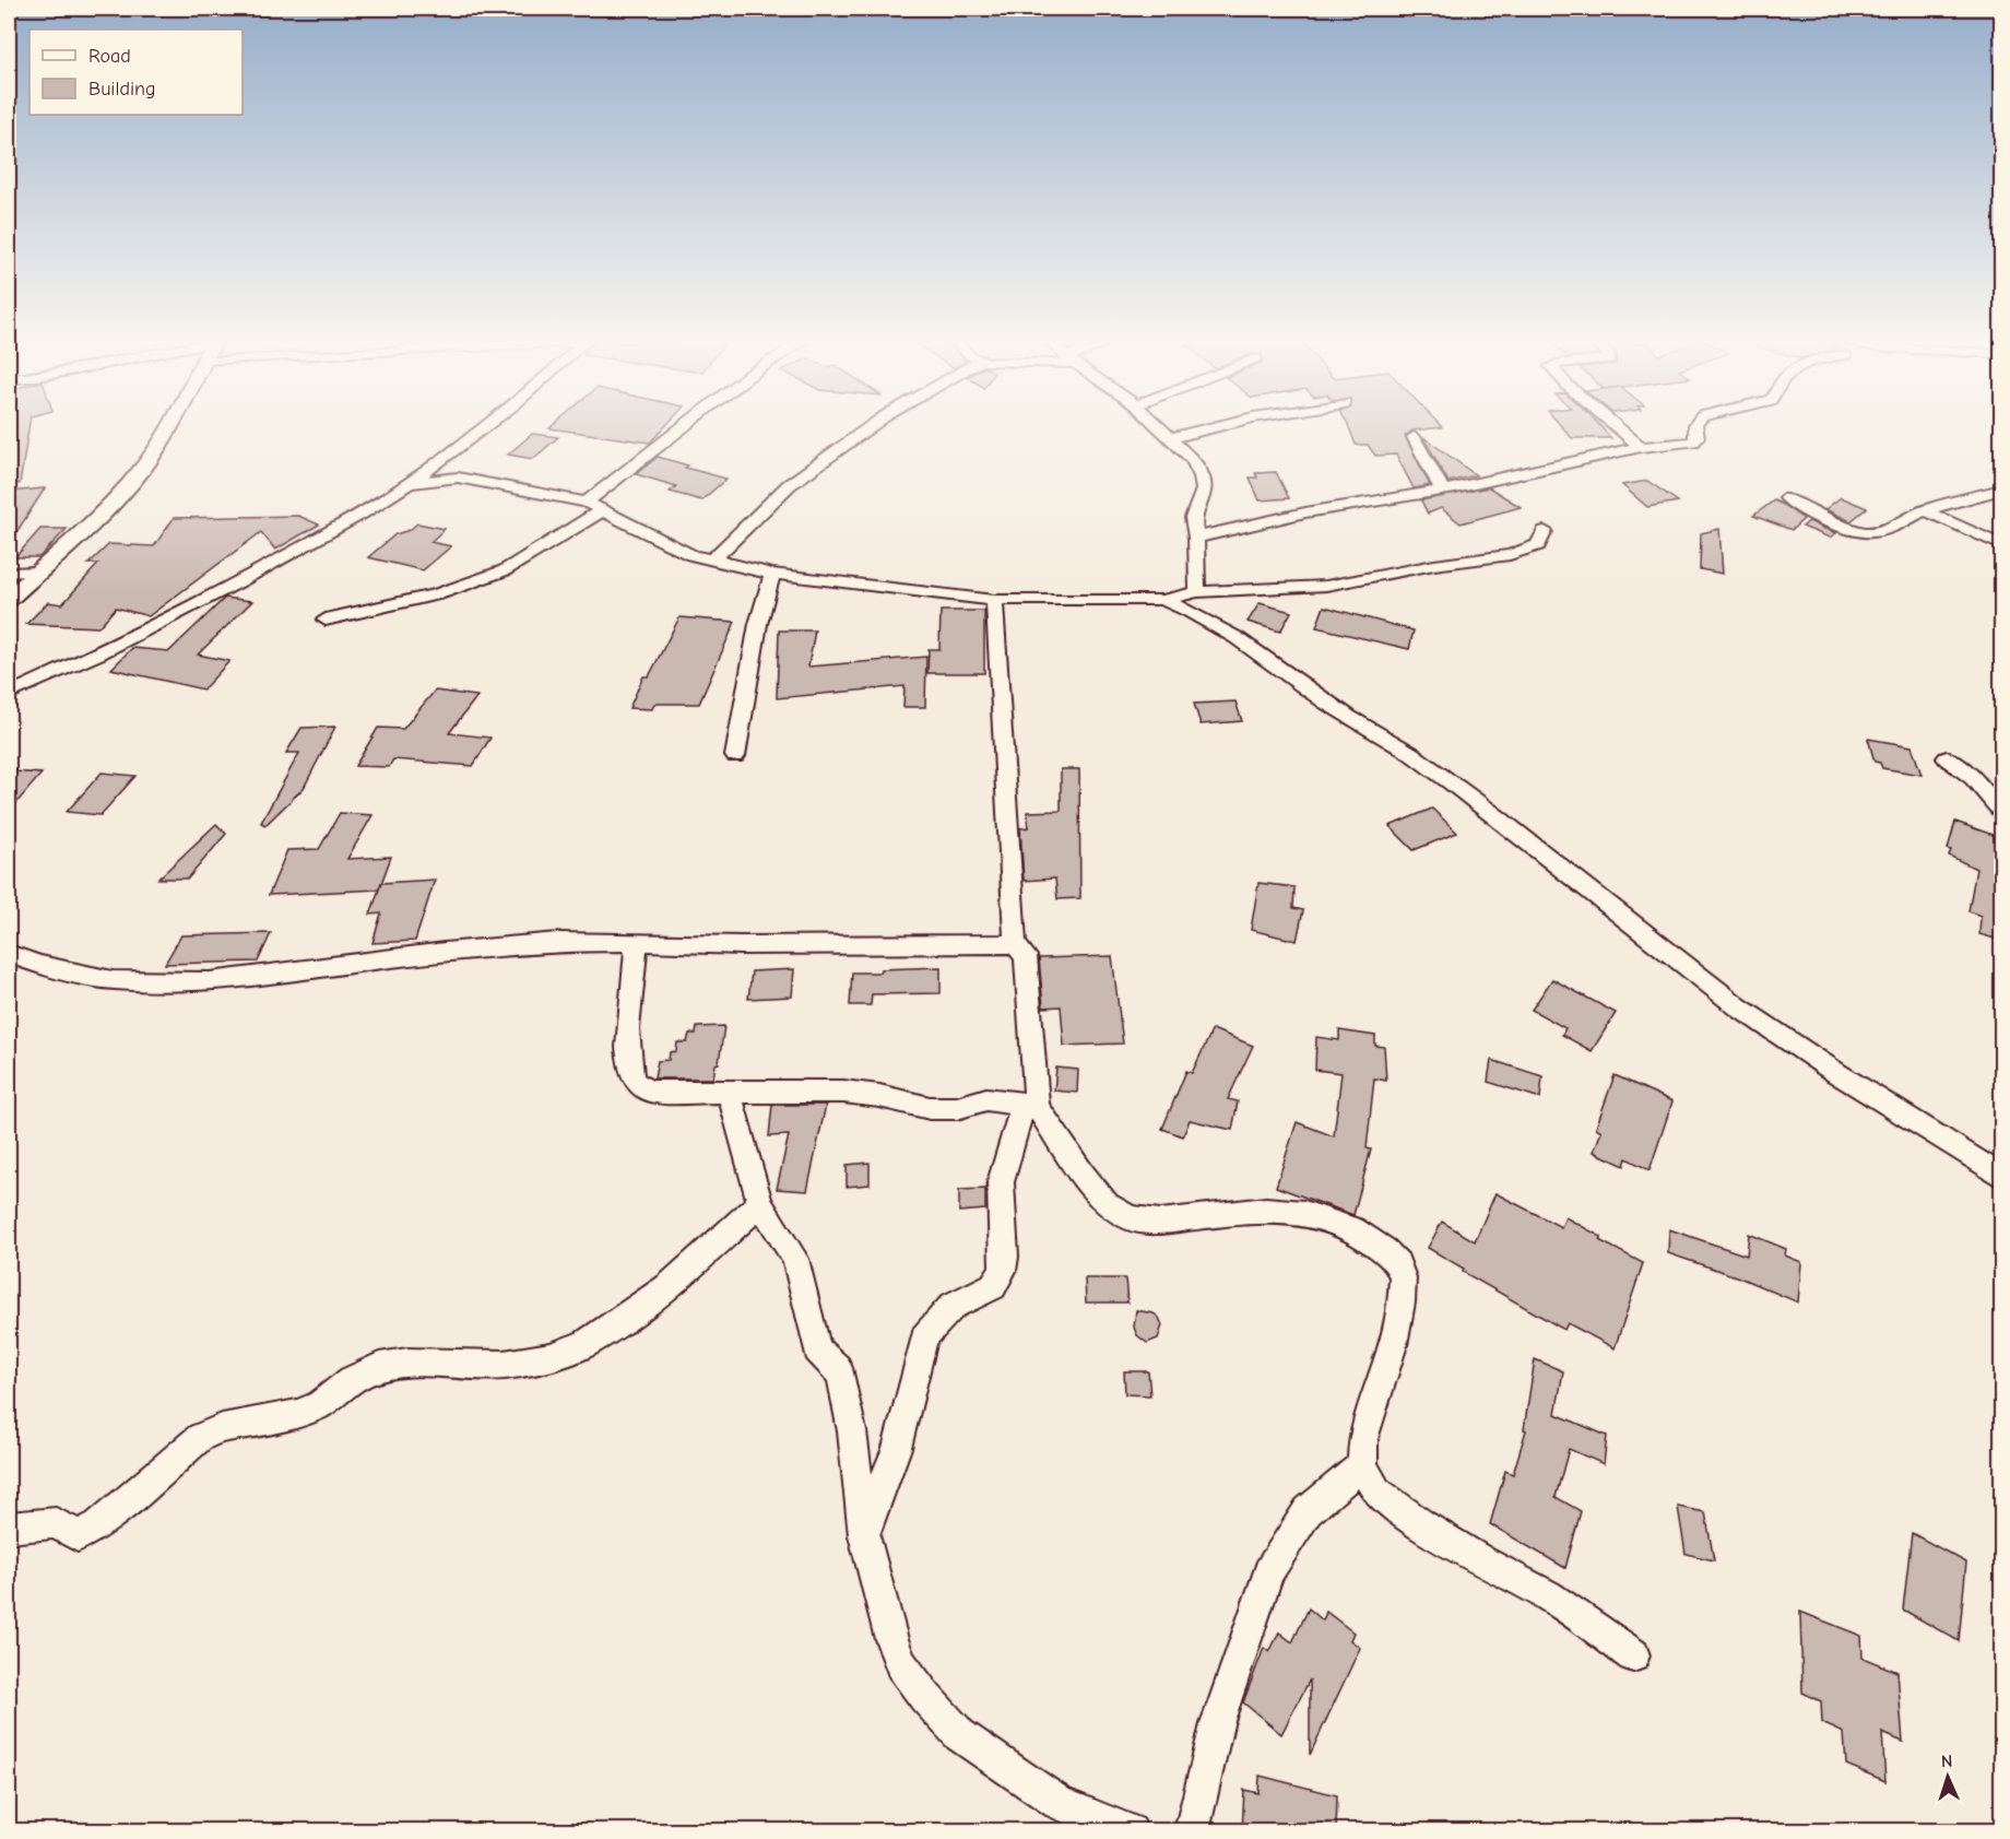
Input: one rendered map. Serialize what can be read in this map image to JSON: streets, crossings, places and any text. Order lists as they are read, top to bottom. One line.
{"legend":["Road","Building"],"north":"top"}
